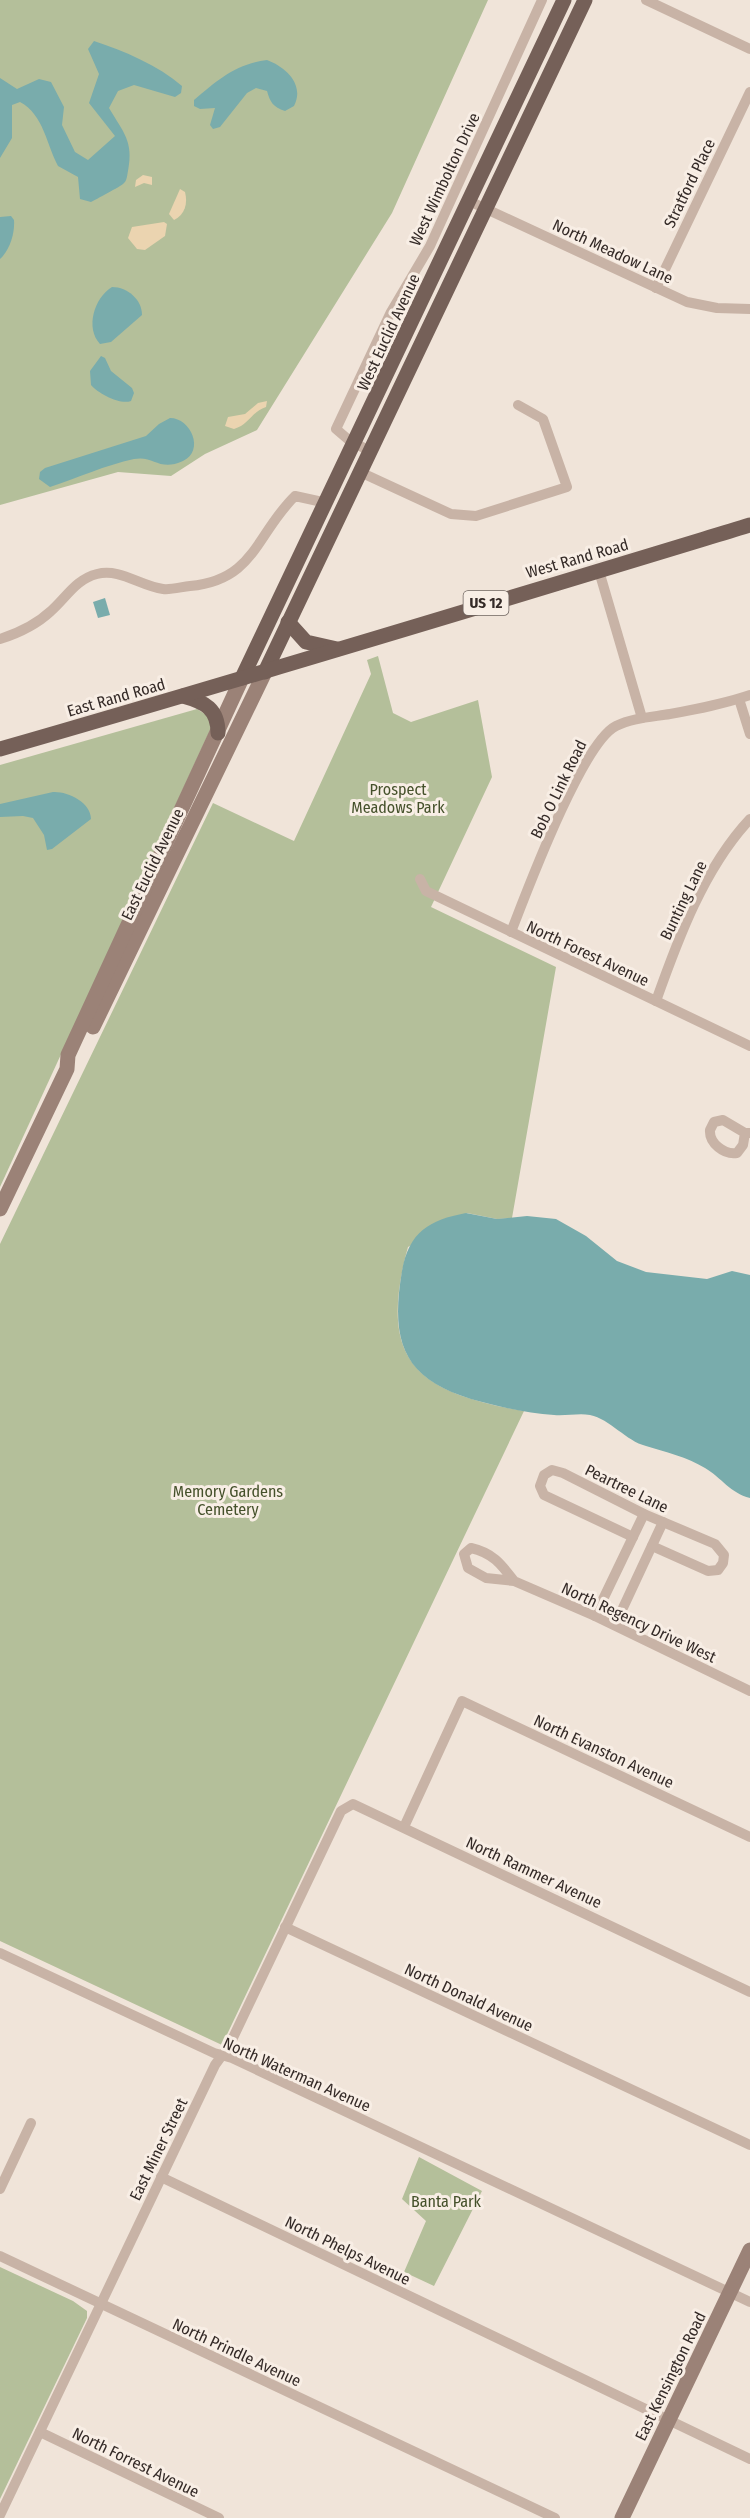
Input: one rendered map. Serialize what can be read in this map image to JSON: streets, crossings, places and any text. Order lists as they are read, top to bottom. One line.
{"streets":{"main road":["West Euclid Avenue","West Rand Road","US 12","East Rand Road","East Euclid Avenue","East Kensington Road"],"street":["West Wimbolton Drive","Stratford Place","North Meadow Lane","Bob O Link Road","Bunting Lane","North Forest Avenue","Peartree Lane","North Regency Drive West","North Evanston Avenue","North Rammer Avenue","North Donald Avenue","North Waterman Avenue","East Miner Street","North Phelps Avenue","North Prindle Avenue","North Forrest Avenue"]},"crossings":[["West Wimbolton Drive","West Euclid Avenue"],["Stratford Place","North Meadow Lane"],["North Meadow Lane","West Euclid Avenue"],["West Euclid Avenue","West Rand Road"],["West Euclid Avenue","East Rand Road"],["West Euclid Avenue","East Euclid Avenue"],["West Rand Road","East Rand Road"],["West Rand Road","East Euclid Avenue"],["East Rand Road","East Euclid Avenue"],["Bob O Link Road","North Forest Avenue"],["Bunting Lane","North Forest Avenue"],["North Evanston Avenue","North Rammer Avenue"],["North Rammer Avenue","East Miner Street"],["North Donald Avenue","East Miner Street"],["North Waterman Avenue","East Miner Street"],["North Waterman Avenue","East Kensington Road"],["East Miner Street","North Phelps Avenue"],["East Miner Street","North Prindle Avenue"],["East Miner Street","North Forrest Avenue"],["North Phelps Avenue","East Kensington Road"]],"parks":["Prospect Meadows Park","Memory Gardens Cemetery","Banta Park"]}
